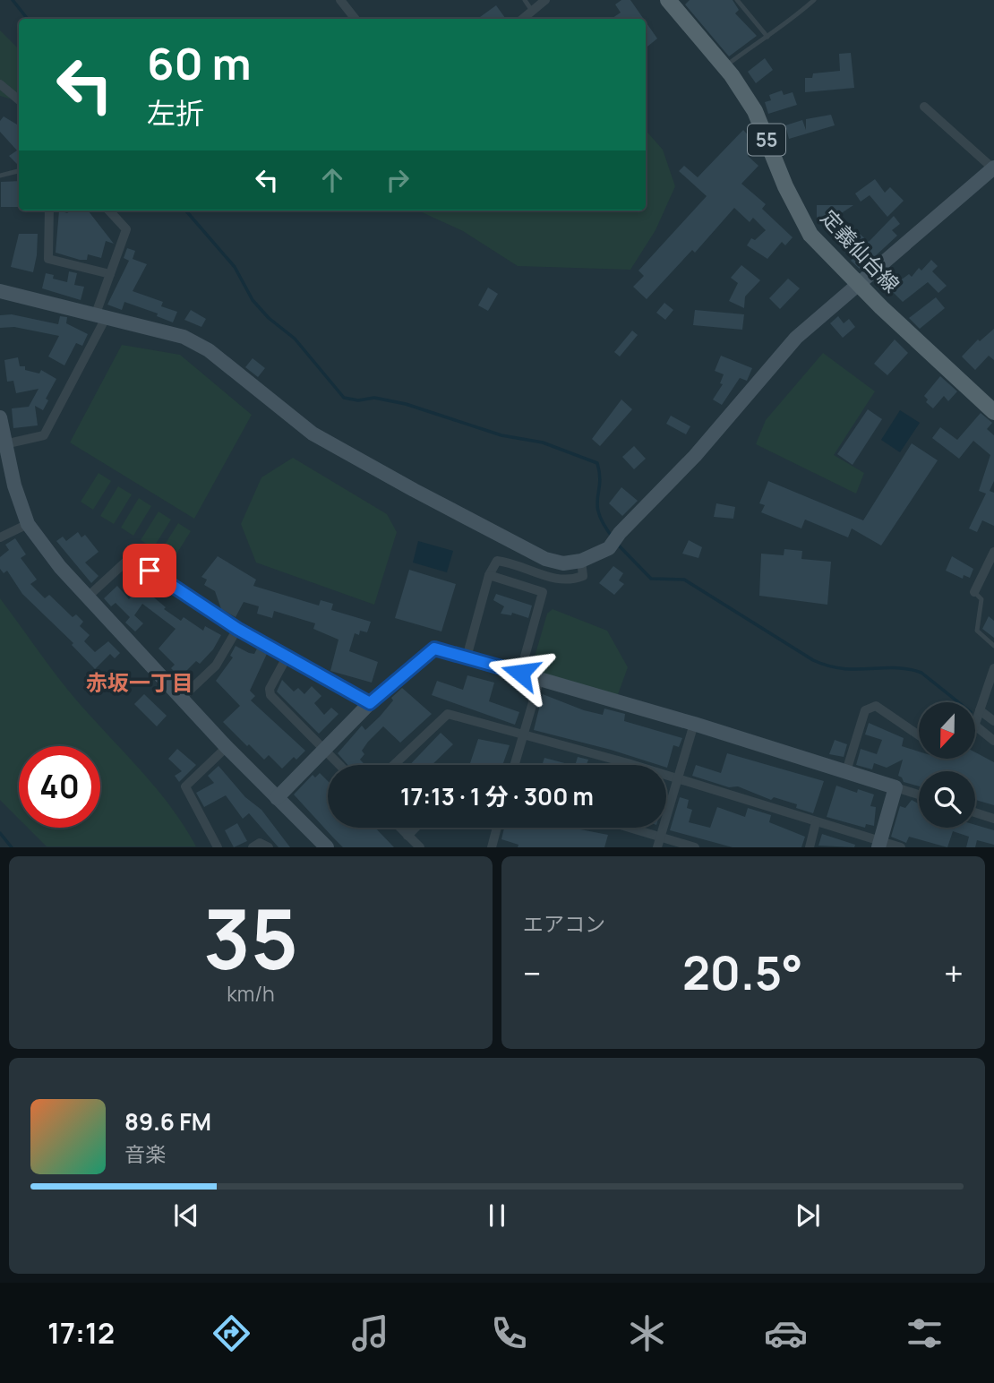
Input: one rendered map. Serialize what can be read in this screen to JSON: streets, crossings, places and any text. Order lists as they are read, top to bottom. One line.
{"streets":{"main road":["55","定義仙台線"]},"districts":["赤坂一丁目"],"north":"bottom","page":{"turn":["60 m","左折"],"limit":"40","trip":"17:13 · 1 分 · 300 m","tile":[["35","km/h"],"エアコン"],"heat":["−","20.5°","+"],"song":["89.6 FM","音楽"],"tabs":"17:12"}}
